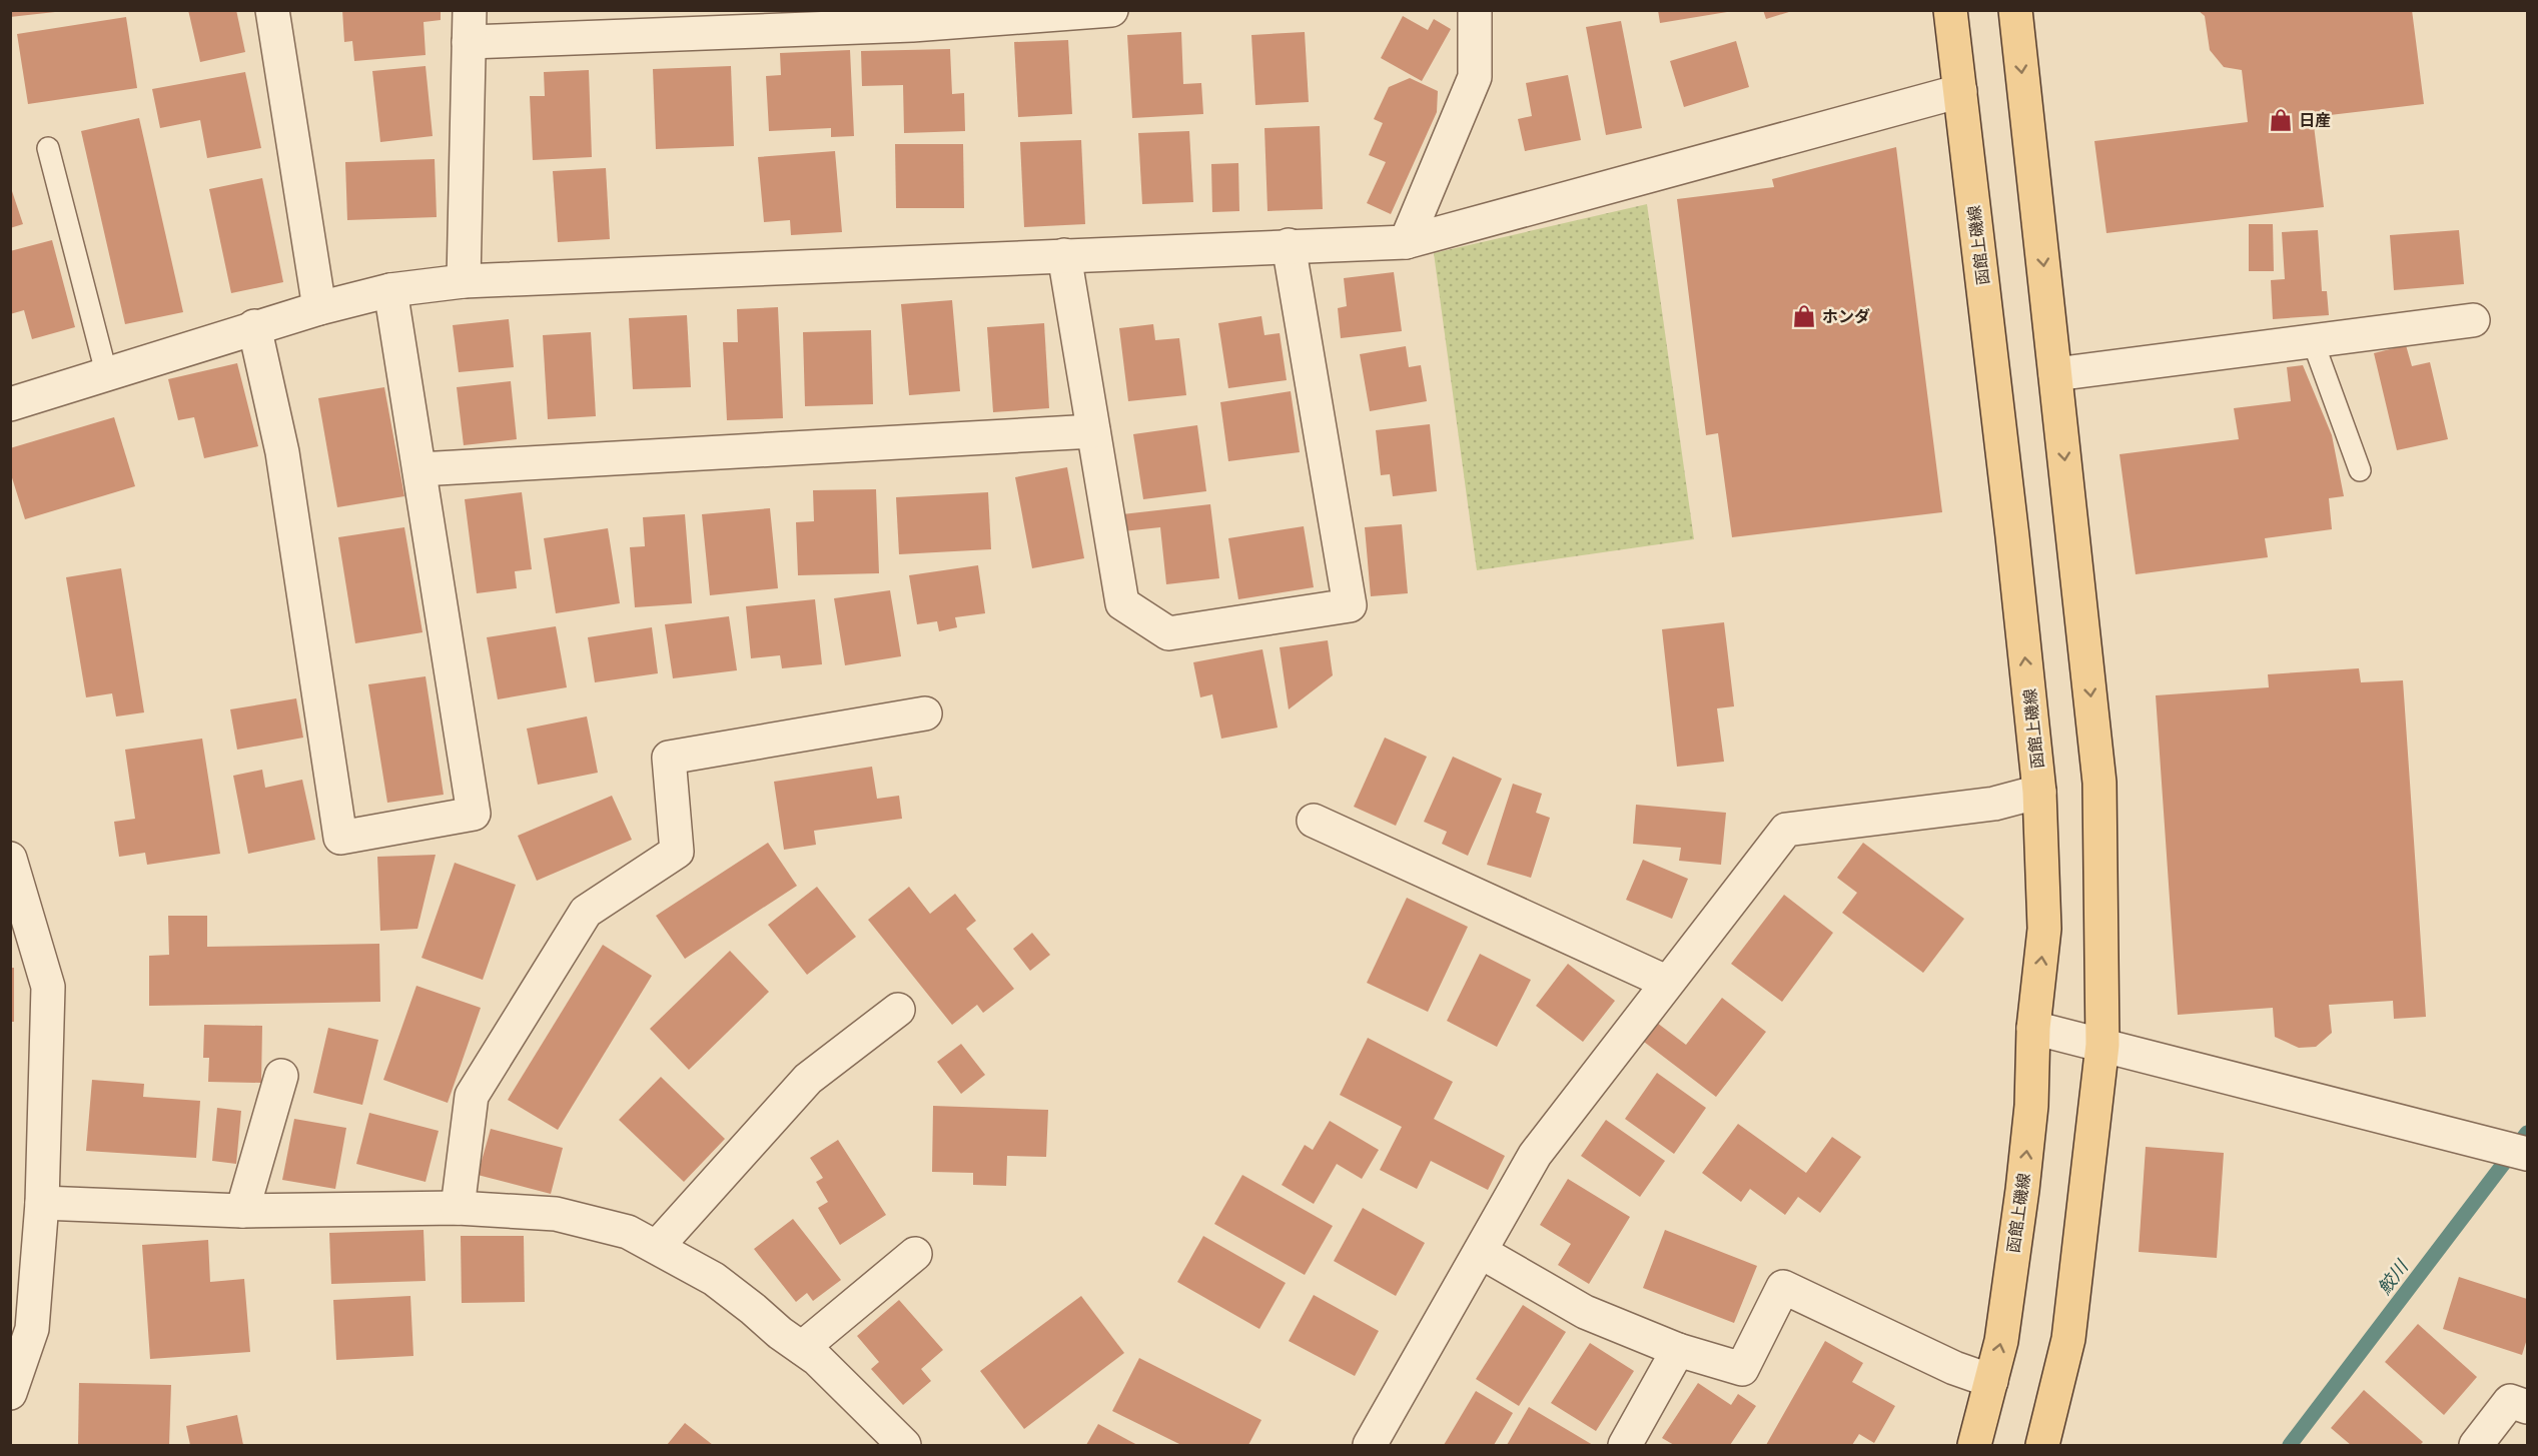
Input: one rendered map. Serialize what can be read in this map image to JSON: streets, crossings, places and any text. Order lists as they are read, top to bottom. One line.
{"streets":{"main road":["函館上磯線"]},"water":["鮫川"],"places":{"shop":["日産","ホンダ"]}}
